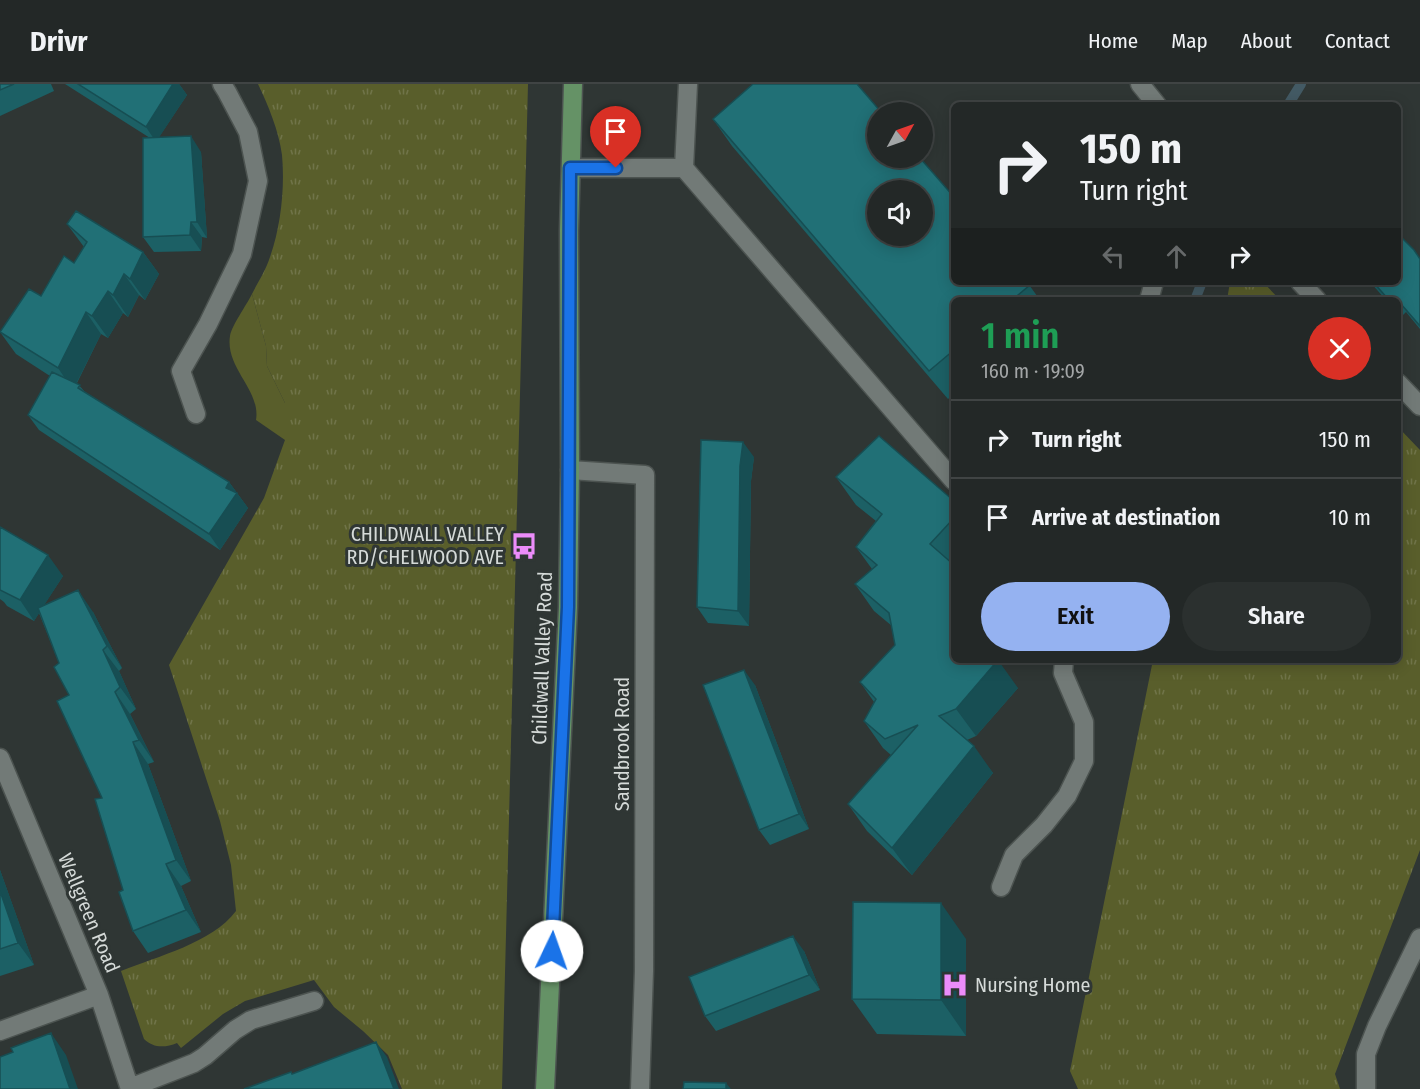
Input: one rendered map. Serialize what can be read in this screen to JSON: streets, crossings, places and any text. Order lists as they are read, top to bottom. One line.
{"streets":{"main road":["Childwall Valley Road"],"street":["Sandbrook Road","Wellgreen Road"]},"crossings":[["Childwall Valley Road","Sandbrook Road"]],"places":{"bus stop":["CHILDWALL VALLEY RD/CHELWOOD AVE"],"hospital":["Nursing Home"]},"north":"top right","page":{"header":"Drivr","nav":["Home","Map","About","Contact"],"turn":["150 m","Turn right"],"heading":["1 min","160 m · 19:09"],"list":[{"name":"Turn right","value":"150 m"},{"name":"Arrive at destination","value":"10 m"}],"buttons":["Exit","Share"]}}
